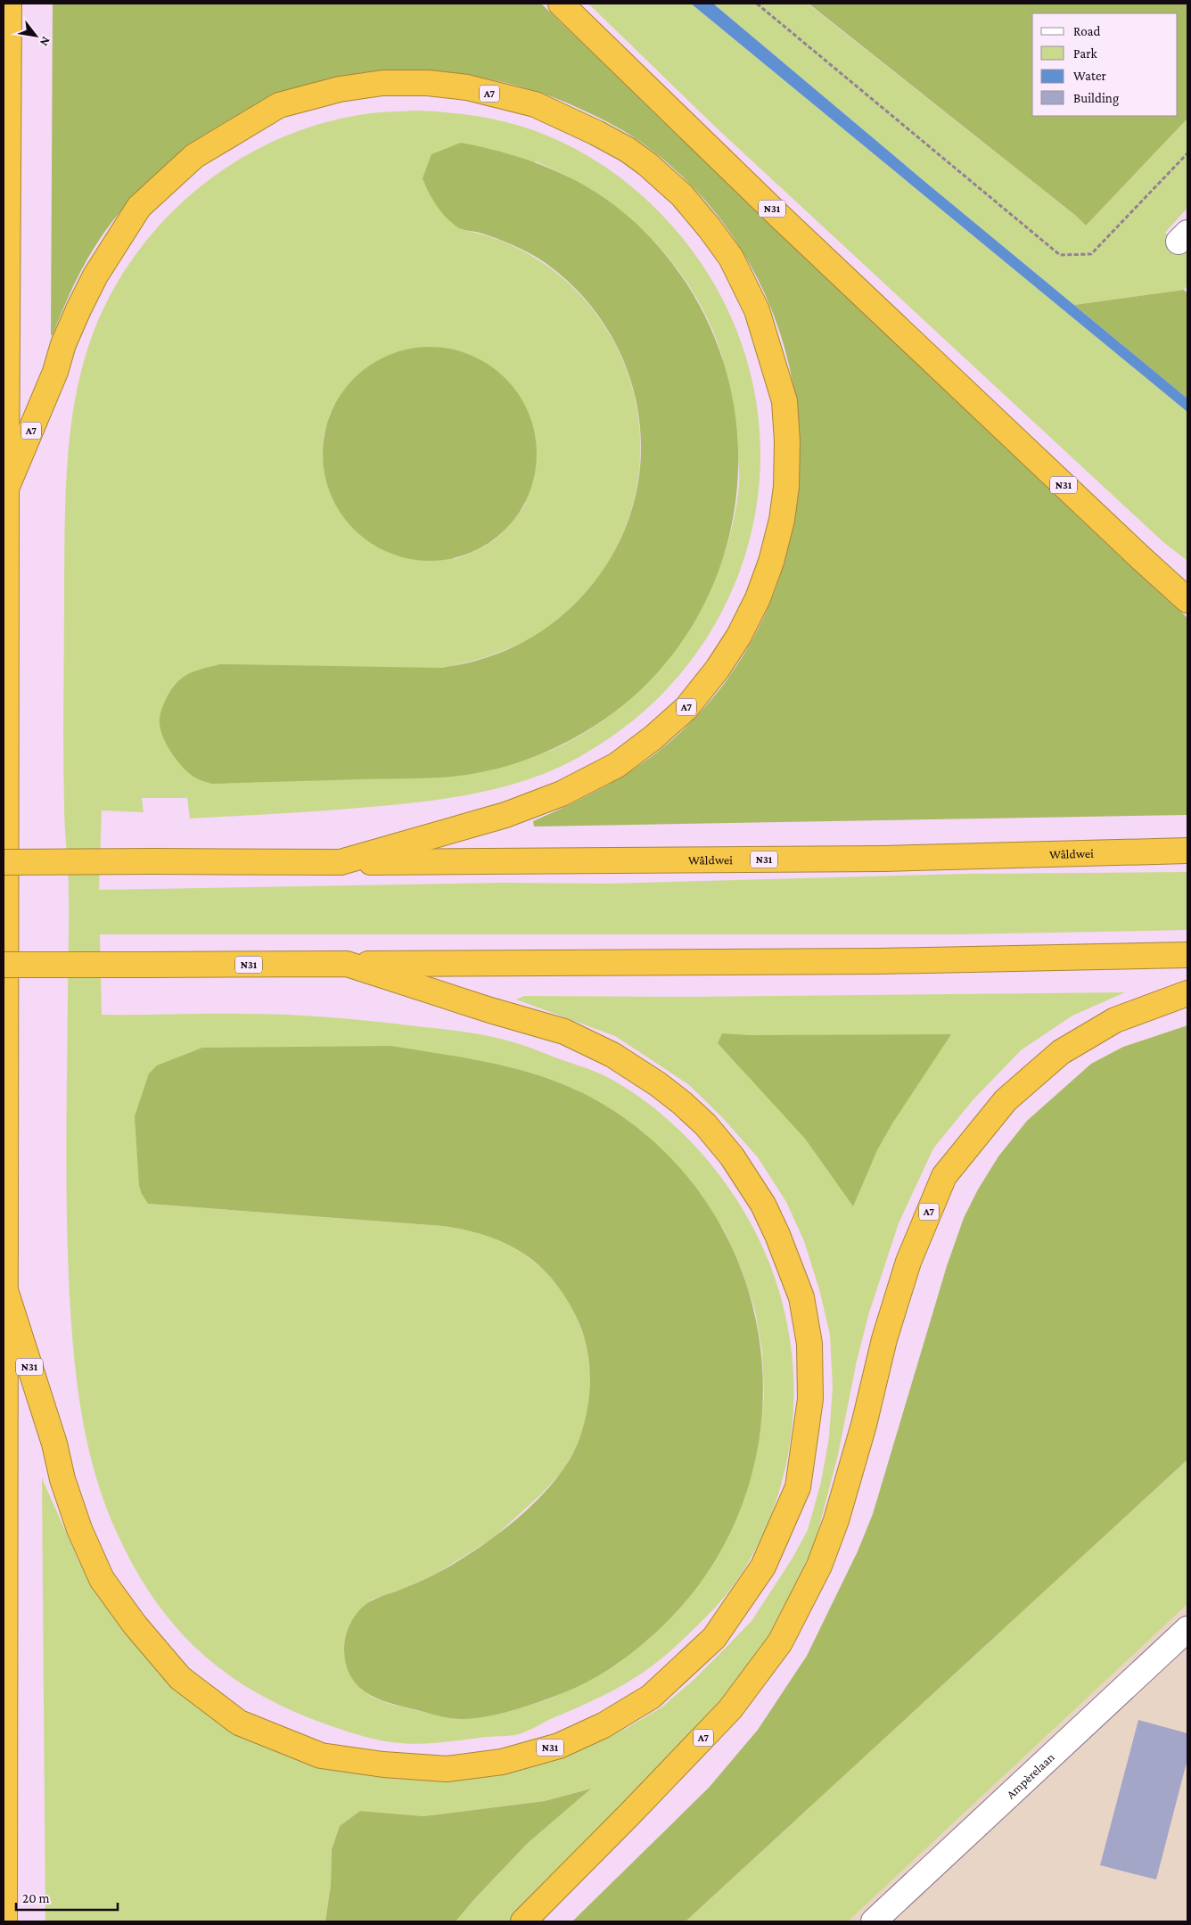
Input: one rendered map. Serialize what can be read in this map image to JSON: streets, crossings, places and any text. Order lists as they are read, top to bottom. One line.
{"streets":{"highway":["A7","N31","Wâldwei"],"street":["Ampèrelaan"]},"crossings":[["A7","N31"],["A7","Wâldwei"],["N31","Wâldwei"]],"legend":["Road","Park","Water","Building"],"scale_bar":"20 m","north":"bottom right"}
